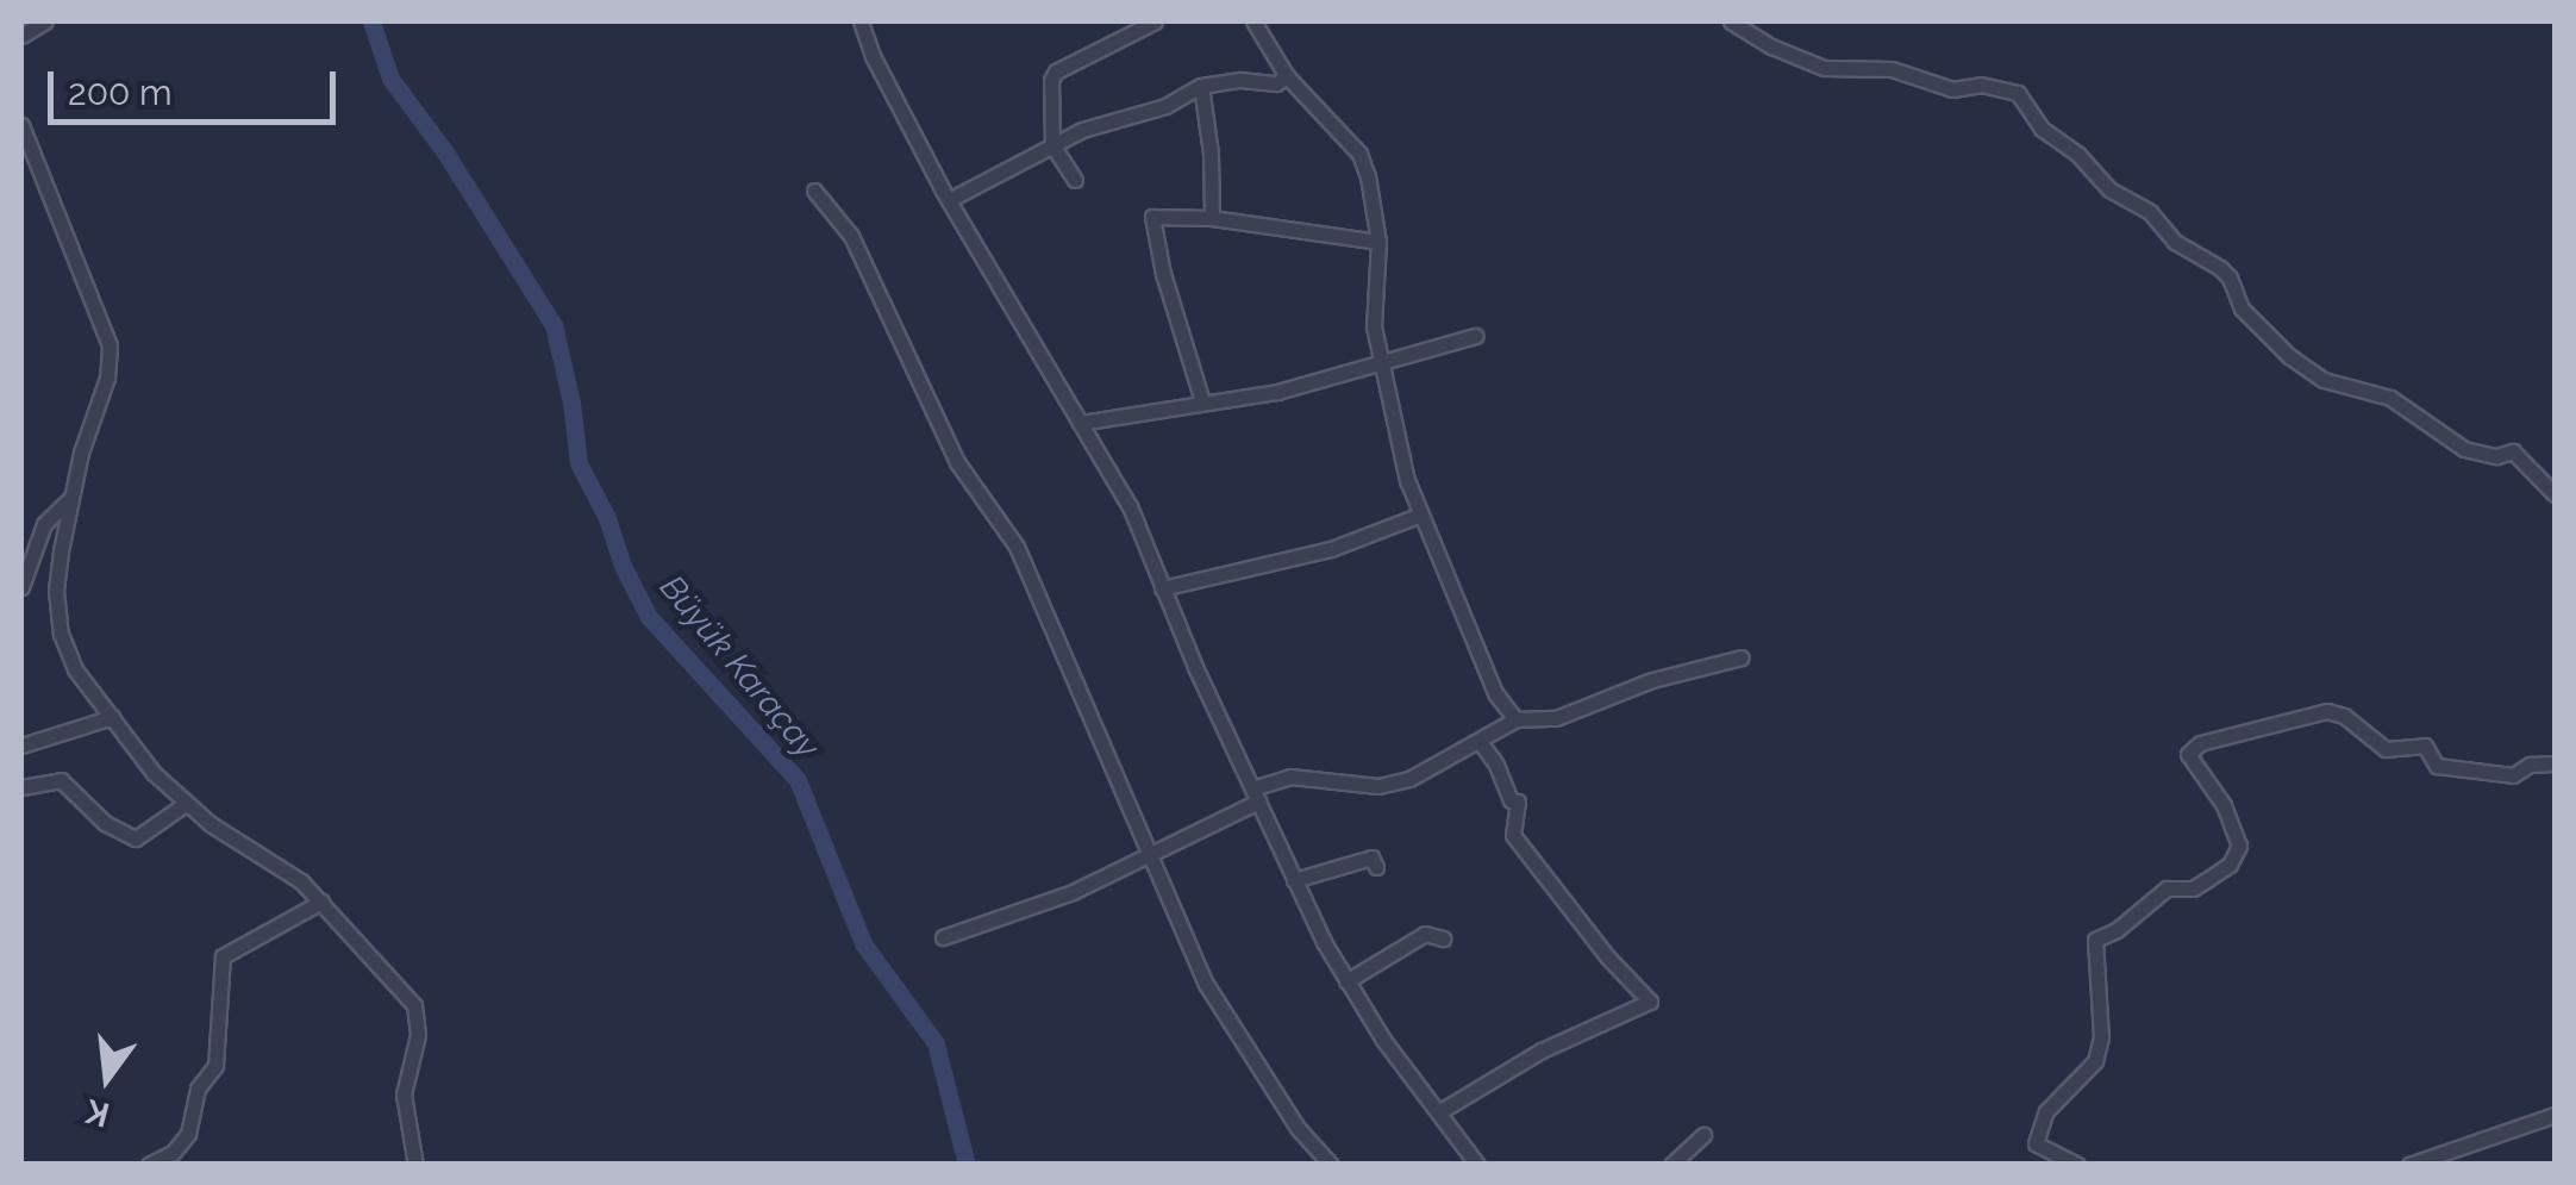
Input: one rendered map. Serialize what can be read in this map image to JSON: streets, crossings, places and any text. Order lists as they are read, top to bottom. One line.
{"water":["Büyük Karaçay"],"scale_bar":"200 m","north":"bottom"}
